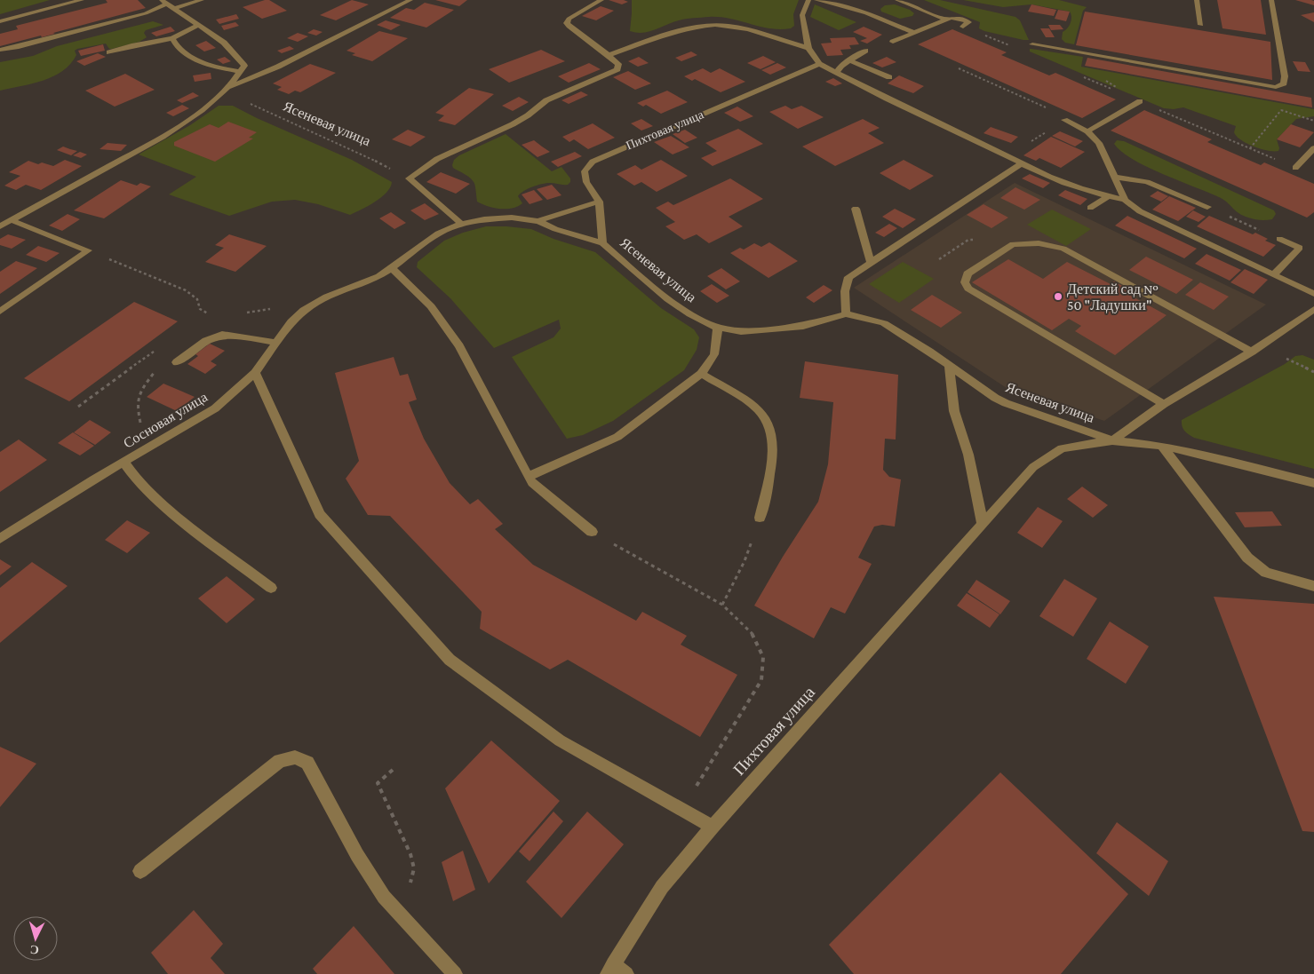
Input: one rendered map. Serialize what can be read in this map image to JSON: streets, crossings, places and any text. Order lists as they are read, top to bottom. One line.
{"streets":{"street":["Ясеневая улица","Пихтовая улица","Сосновая улица"]},"crossings":[["Ясеневая улица","Пихтовая улица"],["Ясеневая улица","Сосновая улица"]],"places":["Детский сад № 50 \"Ладушки\""],"north":"bottom"}
